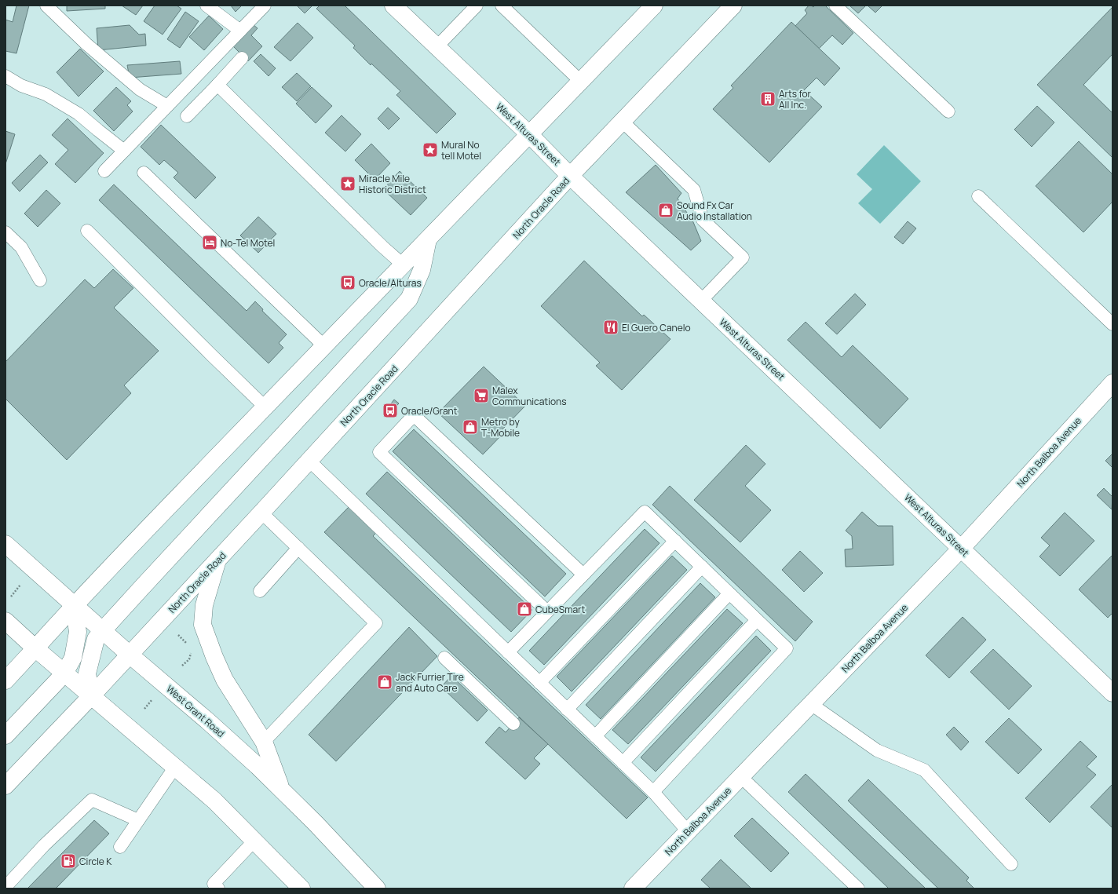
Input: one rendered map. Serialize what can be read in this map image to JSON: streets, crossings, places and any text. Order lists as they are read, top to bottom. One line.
{"streets":{"main road":["West Alturas Street","North Oracle Road","North Balboa Avenue","West Grant Road"]},"crossings":[["West Alturas Street","North Oracle Road"],["West Alturas Street","North Balboa Avenue"],["North Oracle Road","West Grant Road"]],"places":{"building":["Arts for All Inc."],"place":["Mural No tell Motel","Miracle Mile Historic District"],"shop":["Sound Fx Car Audio Installation","Metro by T-Mobile","CubeSmart","Jack Furrier Tire and Auto Care"],"hotel":["No-Tel Motel"],"bus stop":["Oracle/Alturas","Oracle/Grant"],"restaurant":["El Guero Canelo"],"supermarket":["Malex Communications"],"fuel station":["Circle K"]}}
